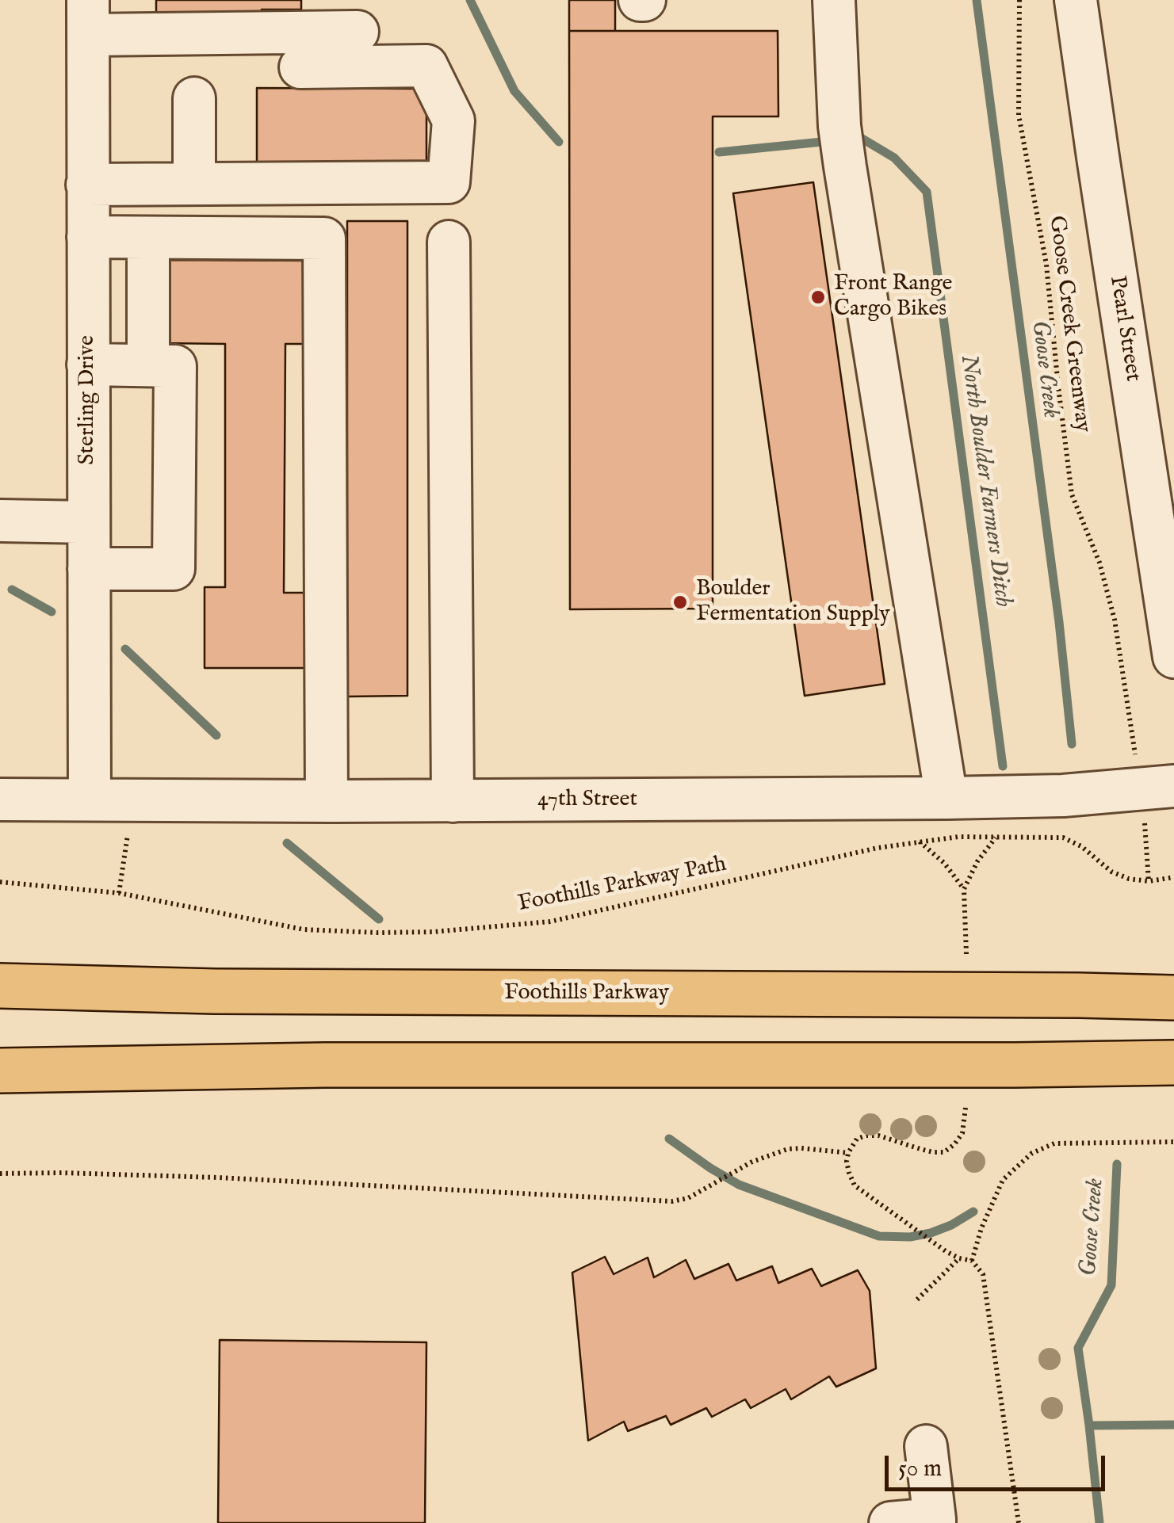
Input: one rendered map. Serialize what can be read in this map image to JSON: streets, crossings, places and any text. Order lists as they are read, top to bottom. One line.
{"streets":{"highway":["Foothills Parkway"],"street":["Pearl Street","Sterling Drive","47th Street"],"path":["Goose Creek Greenway","Foothills Parkway Path"]},"crossings":[["Goose Creek Greenway","47th Street"],["Goose Creek Greenway","Foothills Parkway Path"],["Sterling Drive","47th Street"]],"water":["Goose Creek","North Boulder Farmers Ditch"],"places":["Front Range Cargo Bikes","Boulder Fermentation Supply"],"scale_bar":"50 m"}
